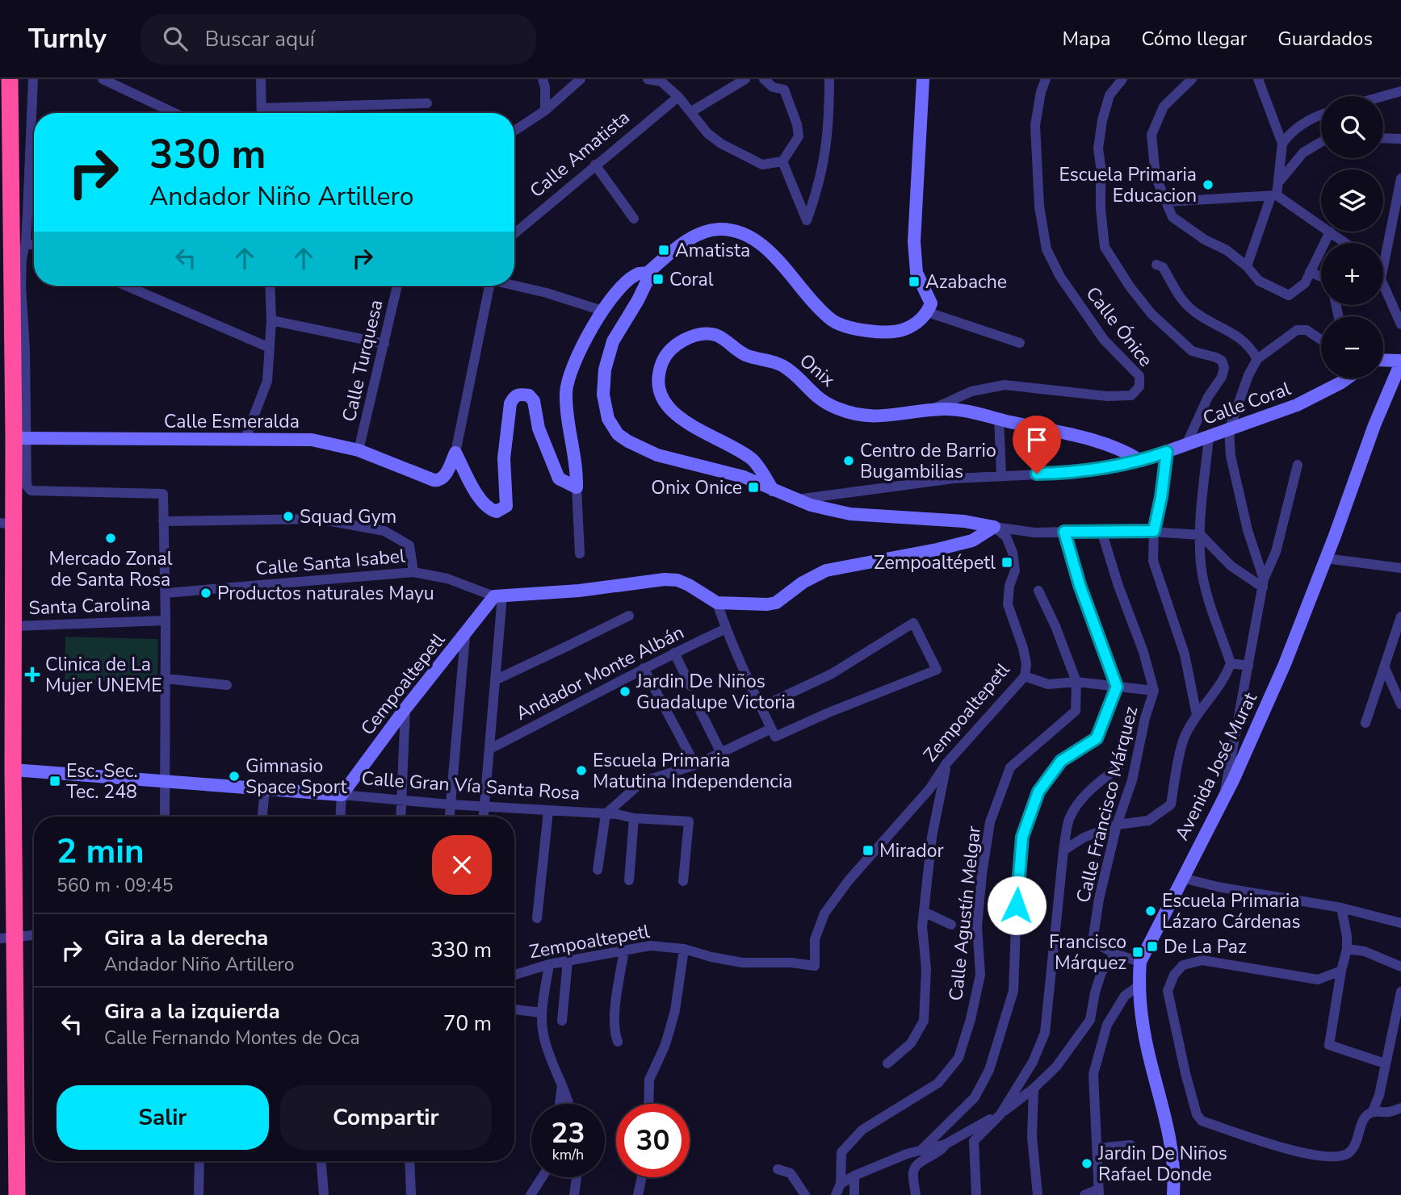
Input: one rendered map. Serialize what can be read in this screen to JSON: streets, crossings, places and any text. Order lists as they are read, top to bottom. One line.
{"streets":{"street":["Calle Amatista","Calle Ónice","Calle Turquesa","Onix","Calle Coral","Calle Esmeralda","Calle Santa Isabel","Santa Carolina","Andador Monte Albán","Cempoaltepetl","Zempoaltepetl","Avenida José Murat","Calle Gran Vía Santa Rosa","Calle Francisco Márquez","Calle Agustín Melgar"]},"crossings":[["Calle Ónice","Onix"],["Calle Turquesa","Calle Esmeralda"],["Onix","Calle Coral"],["Calle Santa Isabel","Cempoaltepetl"],["Cempoaltepetl","Calle Gran Vía Santa Rosa"],["Avenida José Murat","Calle Francisco Márquez"]],"places":{"other":["Escuela Primaria Educacion","Centro de Barrio Bugambilias","Squad Gym","Mercado Zonal de Santa Rosa","Productos naturales Mayu","Jardin De Niños Guadalupe Victoria","Escuela Primaria Matutina Independencia","Gimnasio Space Sport","Escuela Primaria Lázaro Cárdenas","Jardin De Niños Rafael Donde"],"transit":["Amatista","Coral","Azabache","Onix Onice","Zempoaltépetl","Esc. Sec. Tec. 248","Mirador","De La Paz","Francisco Márquez"],"health":["Clinica de La Mujer UNEME"]},"page":{"header":"Turnly","search":"Buscar aquí","nav":["Mapa","Cómo llegar","Guardados"],"map_buttons":["+","−"],"turn":["330 m","Andador Niño Artillero"],"heading":["2 min","560 m · 09:45"],"list":[{"name":"Gira a la derecha","note":"Andador Niño Artillero","value":"330 m"},{"name":"Gira a la izquierda","note":"Calle Fernando Montes de Oca","value":"70 m"}],"buttons":["Salir","Compartir"],"speed":"23 km/h","limit":"30"}}
